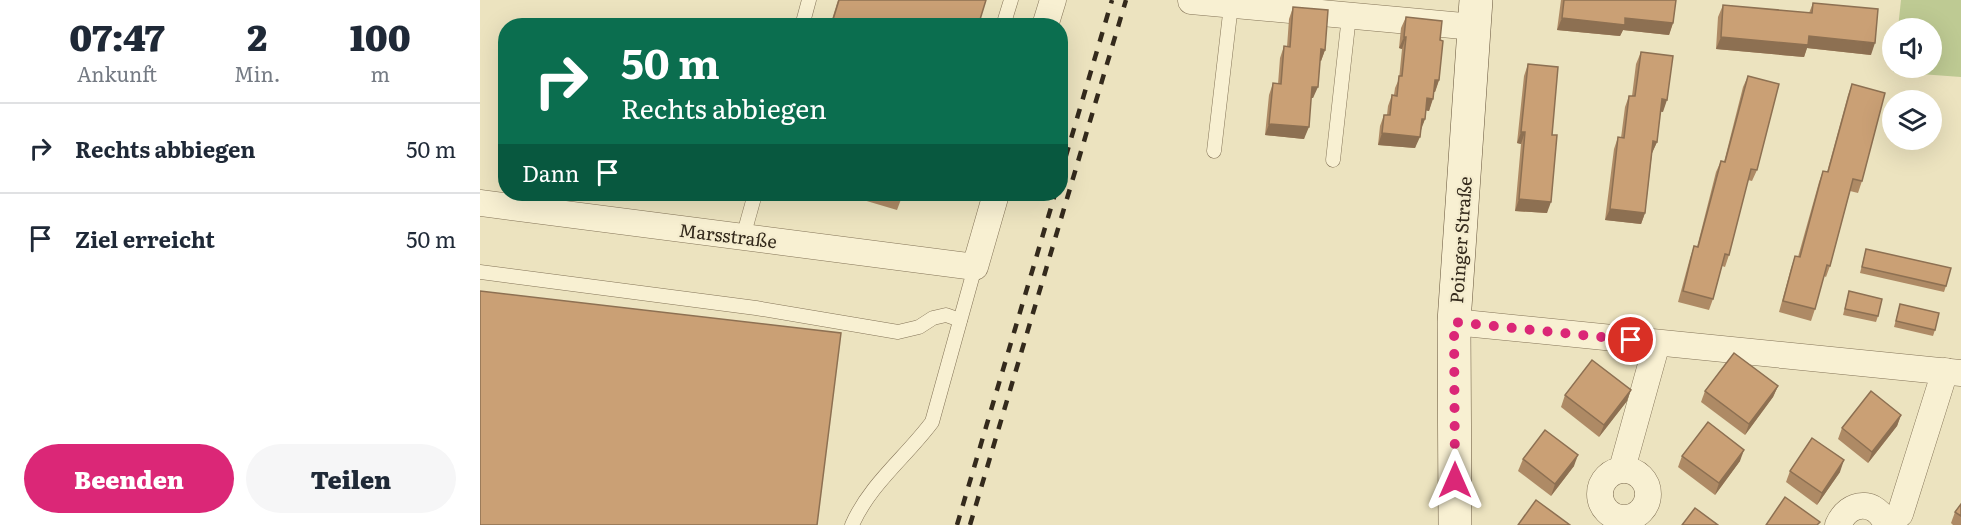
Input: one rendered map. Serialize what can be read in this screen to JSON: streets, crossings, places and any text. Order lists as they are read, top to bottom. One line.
{"streets":{"street":["Marsstraße","Poinger Straße"]},"page":{"eta":["07:47","Ankunft","2","Min.","100","m"],"turn":["50 m","Rechts abbiegen"],"list":[{"name":"Rechts abbiegen","value":"50 m"},{"name":"Ziel erreicht","value":"50 m"}],"then":"Dann","buttons":["Beenden","Teilen"]}}
